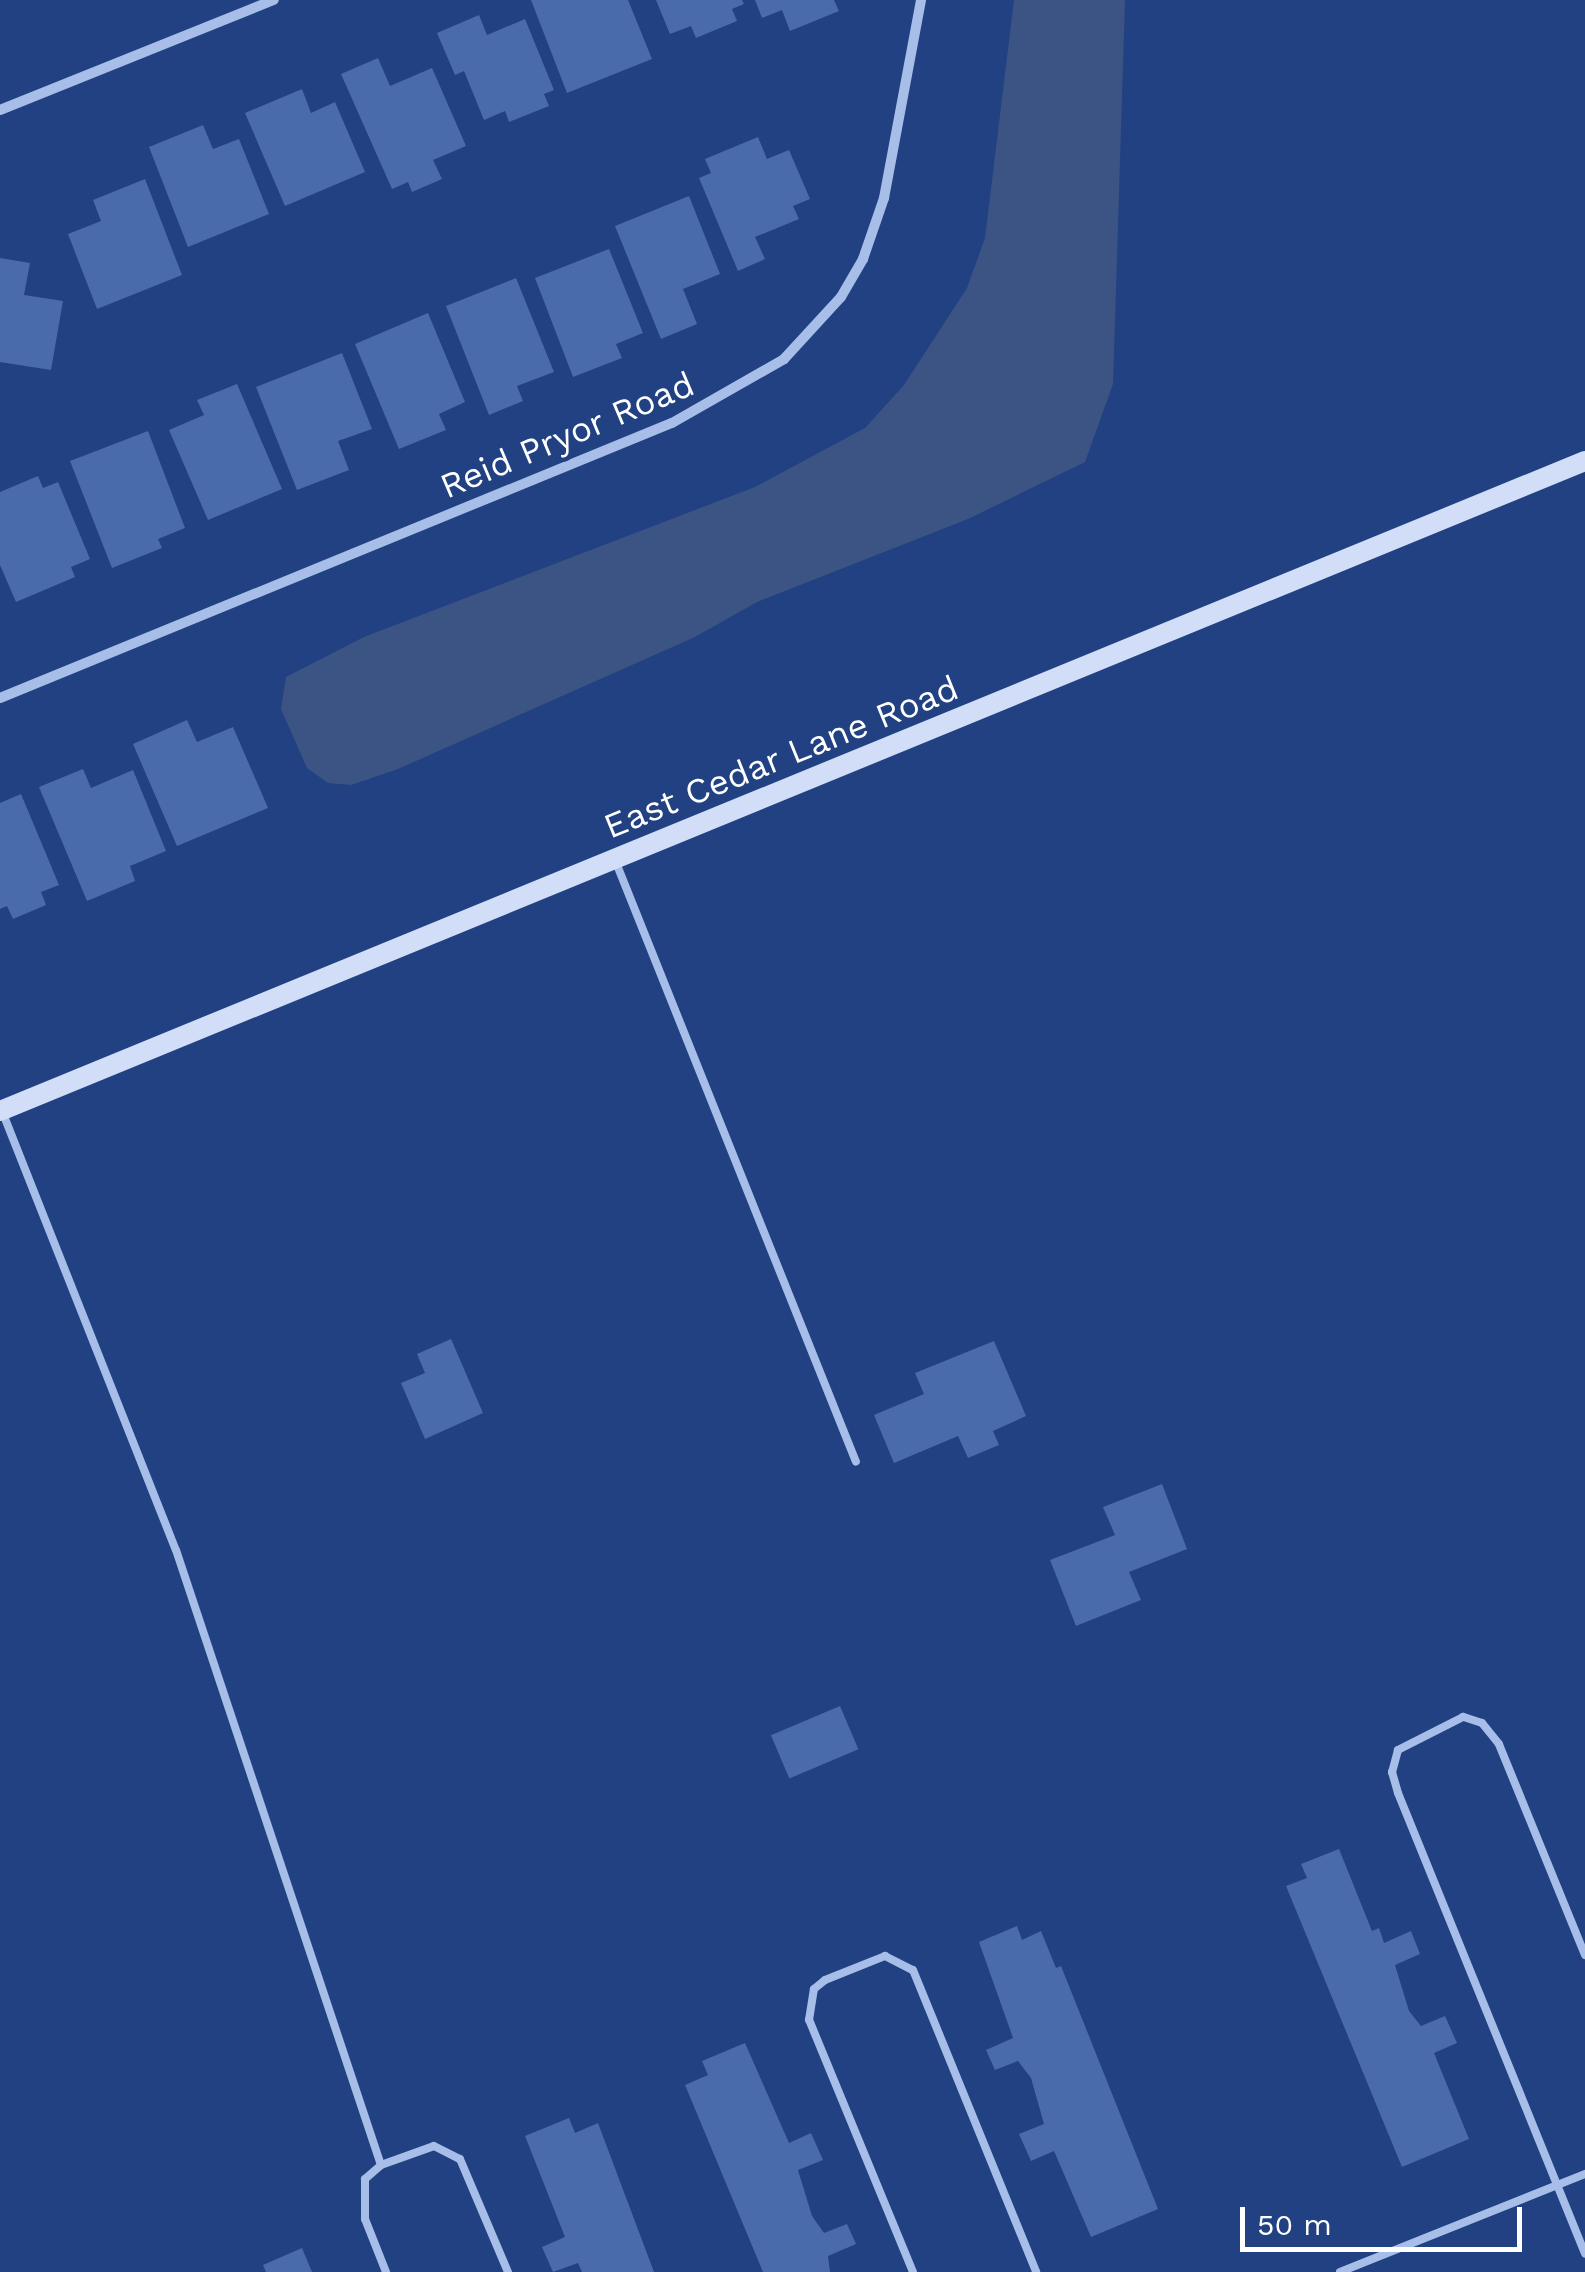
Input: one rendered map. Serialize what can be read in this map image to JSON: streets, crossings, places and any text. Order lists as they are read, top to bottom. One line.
{"streets":{"main road":["East Cedar Lane Road"],"street":["Reid Pryor Road"]},"scale_bar":"50 m"}
